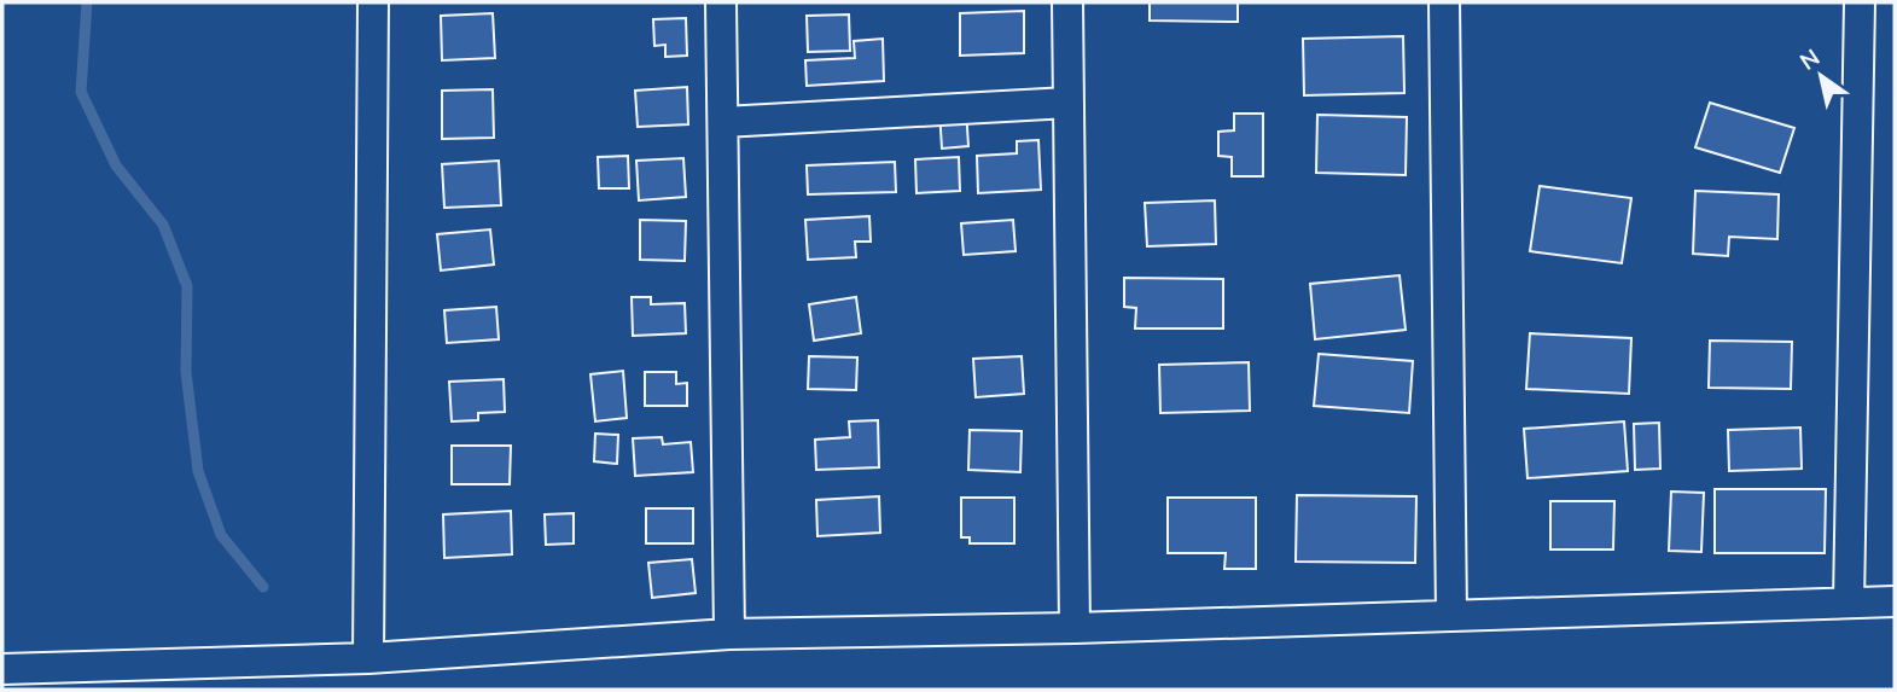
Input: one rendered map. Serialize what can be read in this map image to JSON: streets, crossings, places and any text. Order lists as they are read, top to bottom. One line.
{"north":"top left"}
